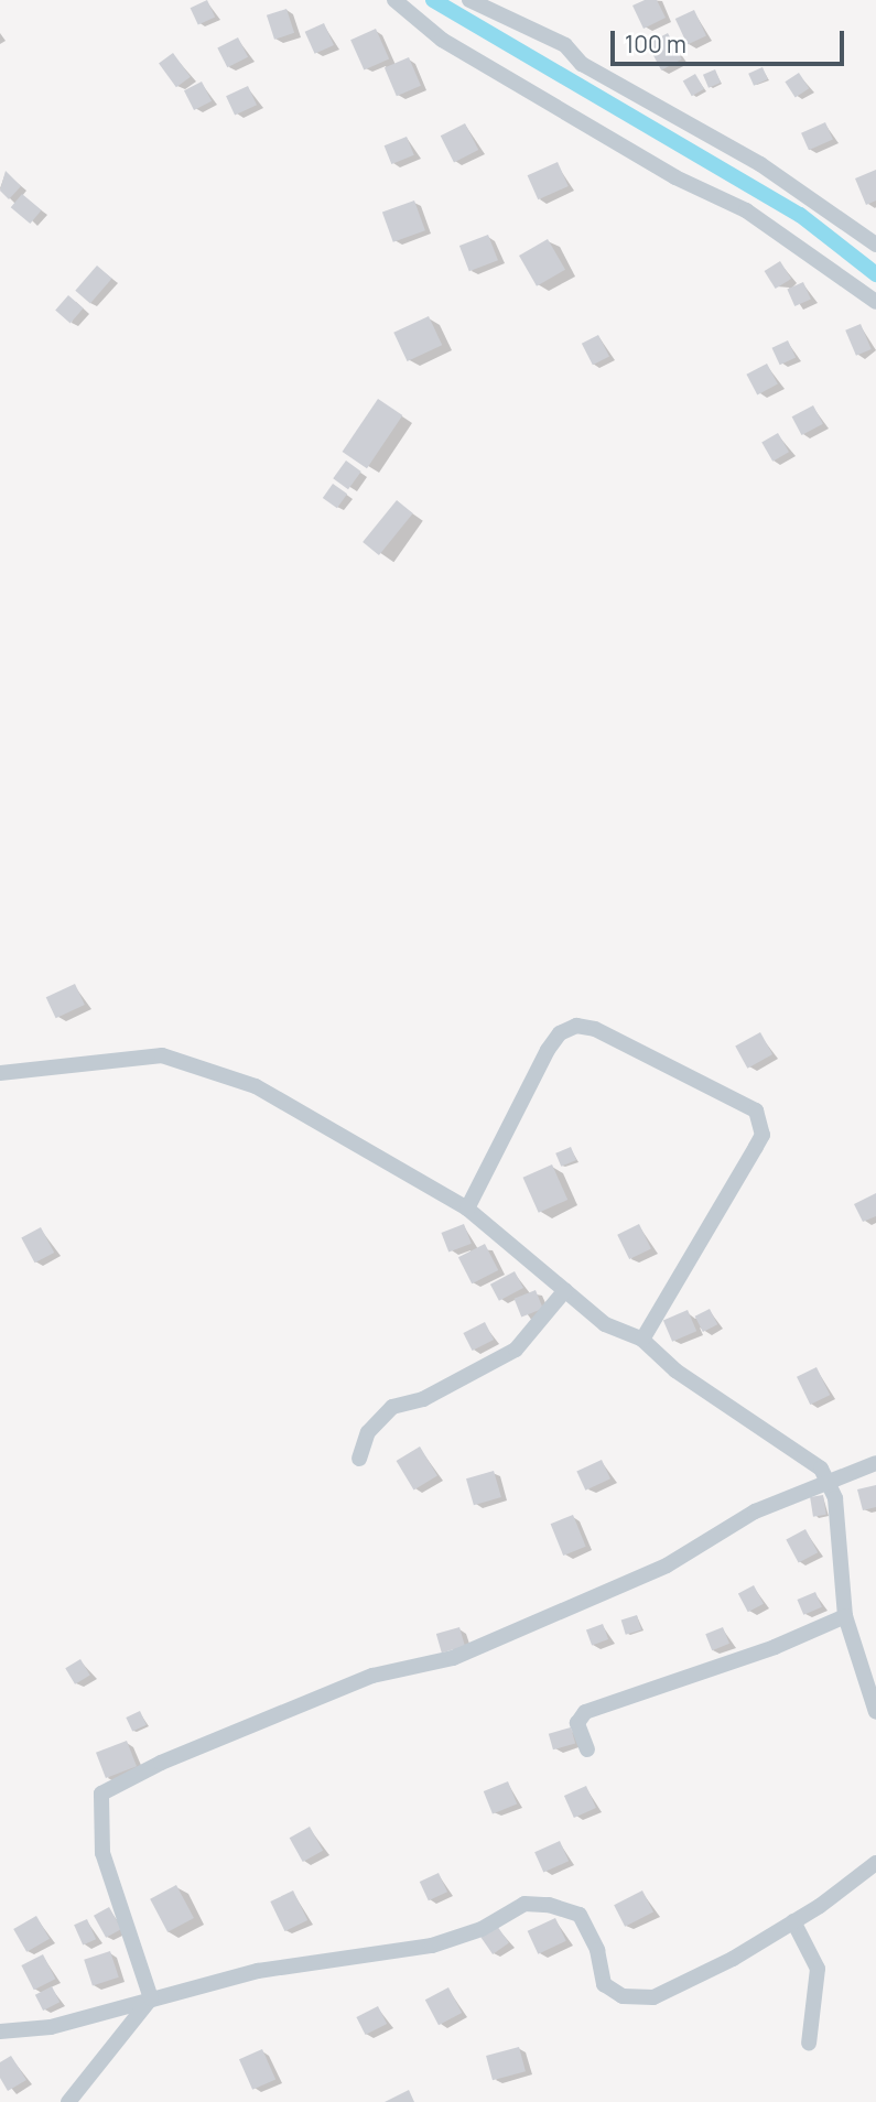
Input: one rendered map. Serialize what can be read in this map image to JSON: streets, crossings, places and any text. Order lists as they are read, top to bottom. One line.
{"scale_bar":"100 m"}
